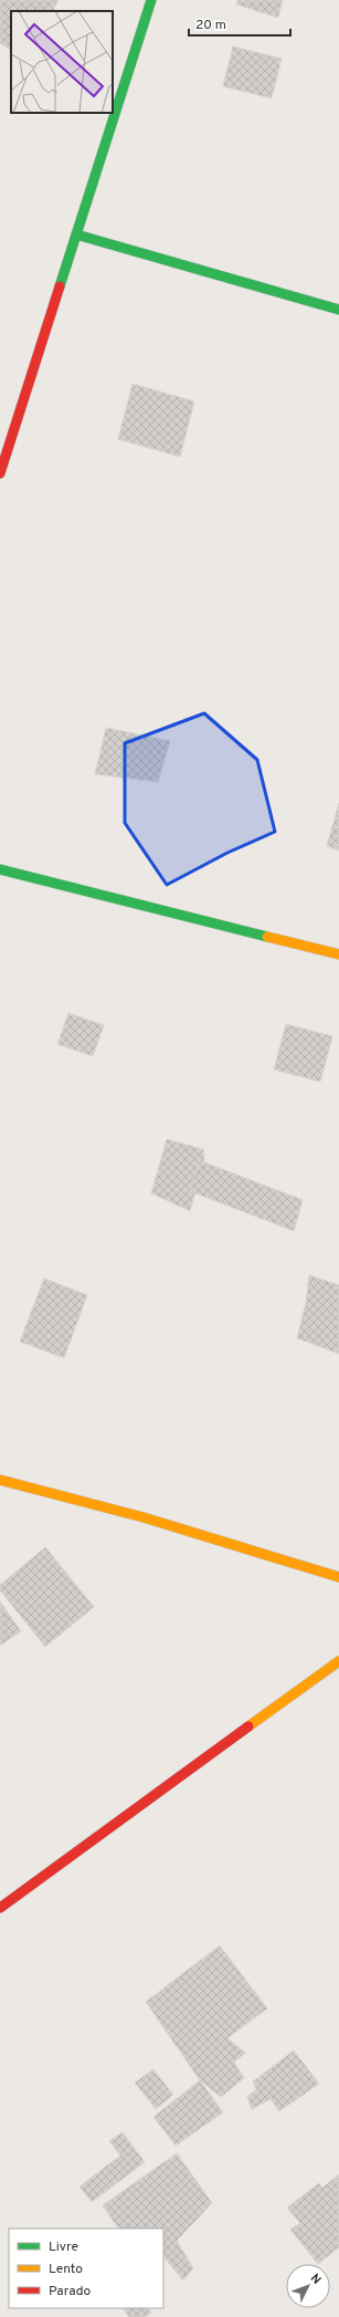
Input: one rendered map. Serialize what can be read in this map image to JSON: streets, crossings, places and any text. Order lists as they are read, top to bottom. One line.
{"legend":["Livre","Lento","Parado"],"scale_bar":"20 m","north":"top right"}
